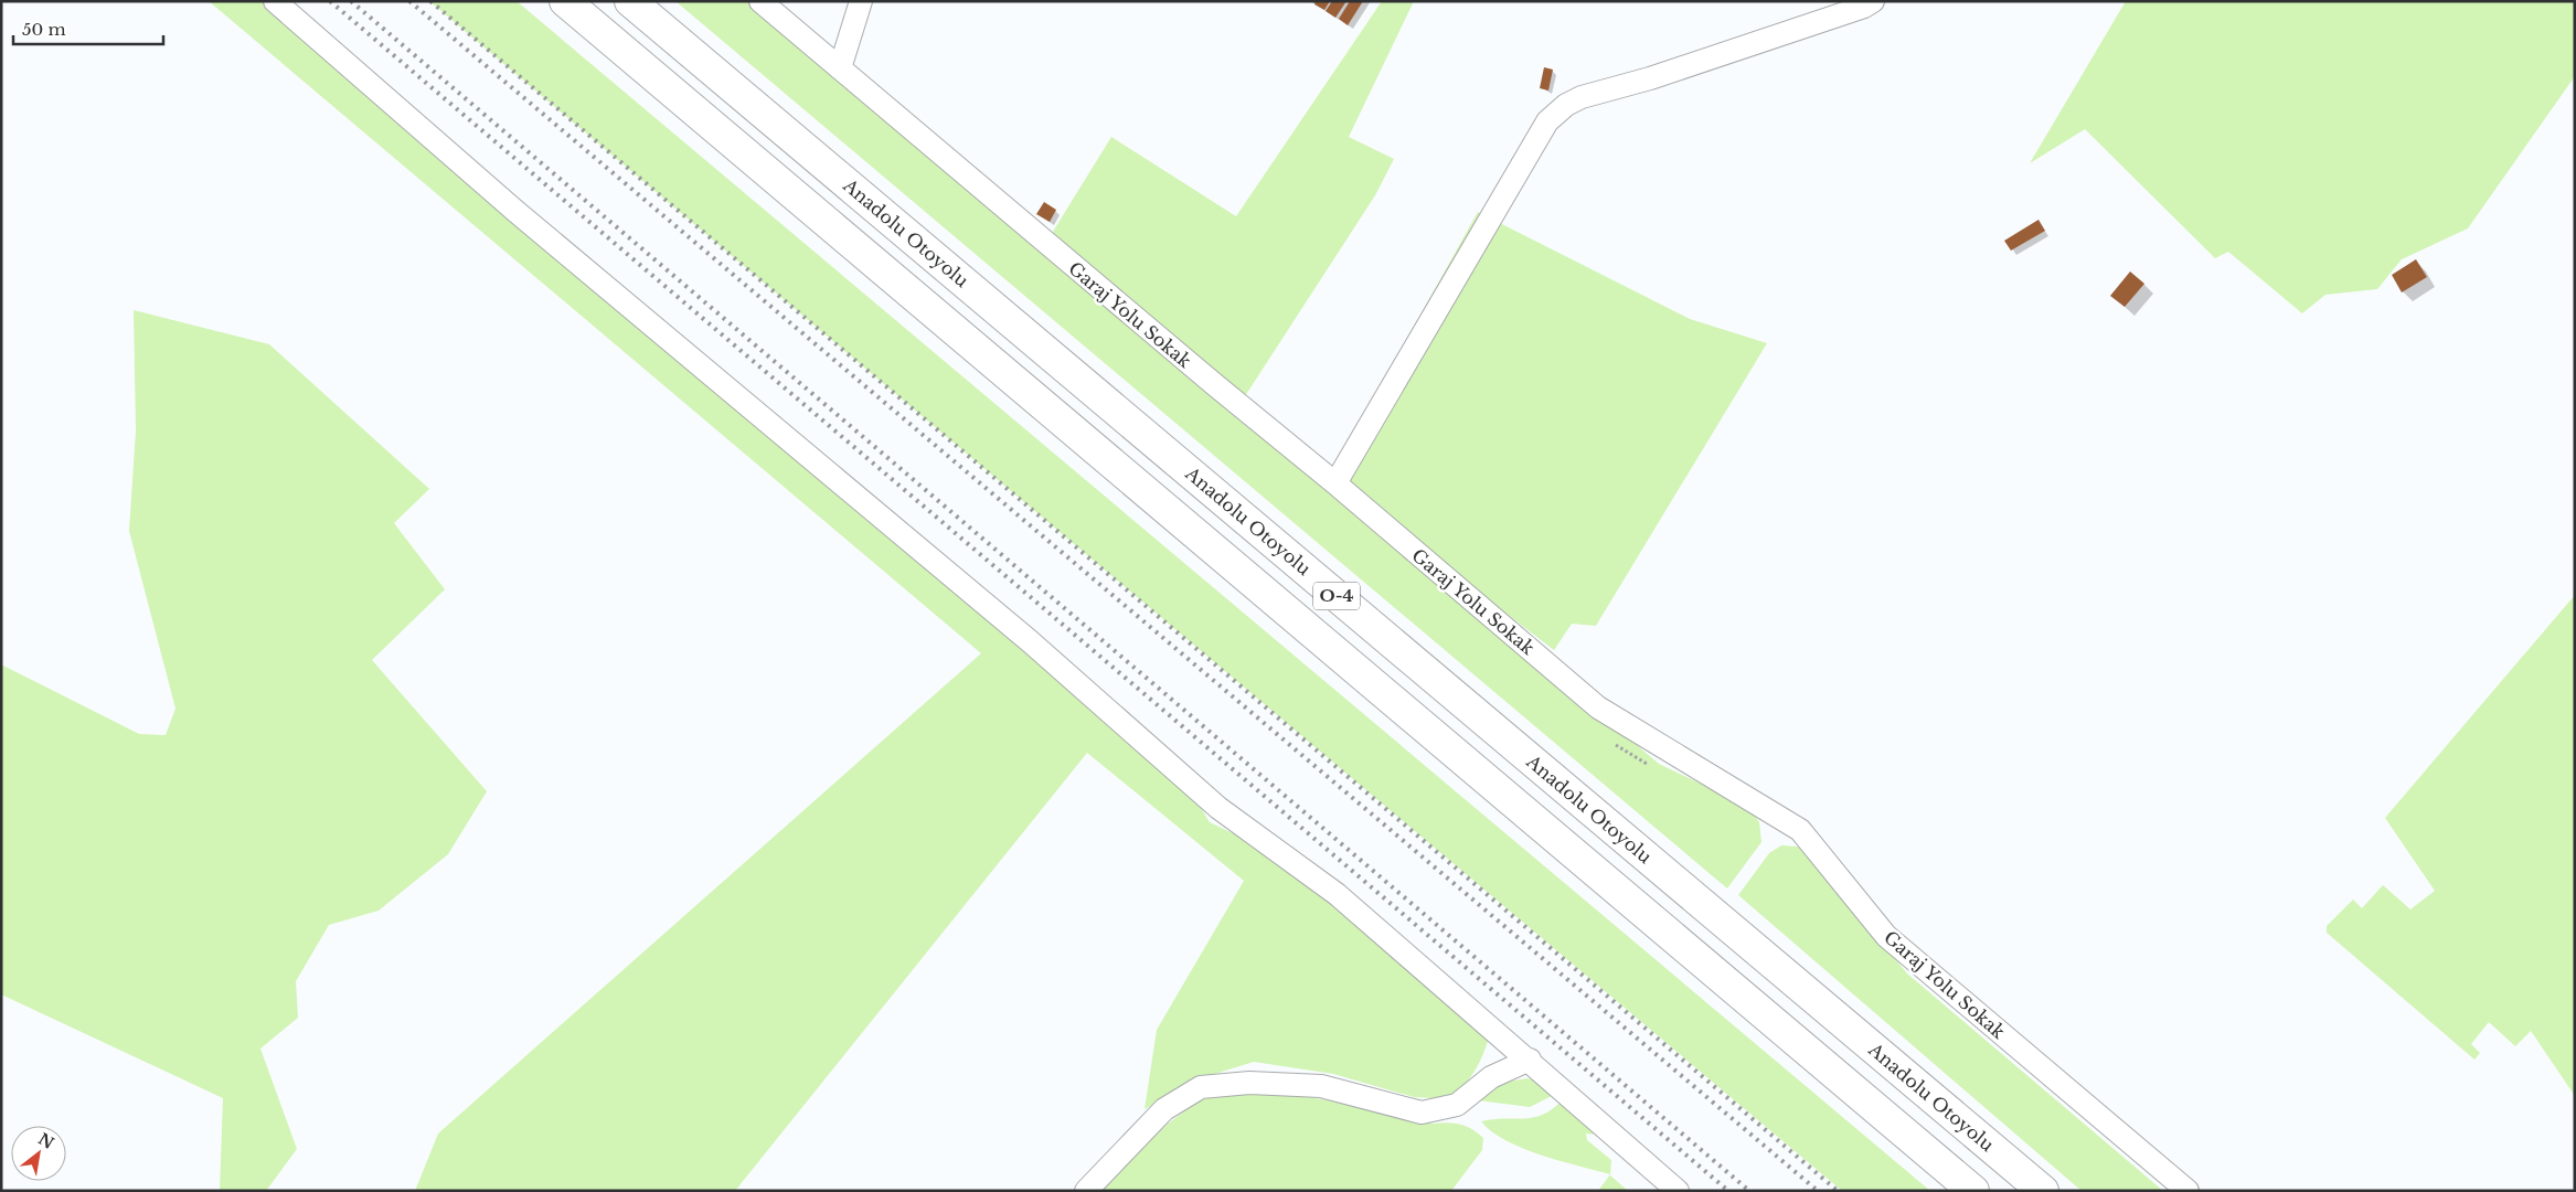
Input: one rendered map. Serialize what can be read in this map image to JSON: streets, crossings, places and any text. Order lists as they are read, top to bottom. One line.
{"streets":{"highway":["Anadolu Otoyolu","O-4"],"street":["Garaj Yolu Sokak"]},"scale_bar":"50 m","north":"top right"}
